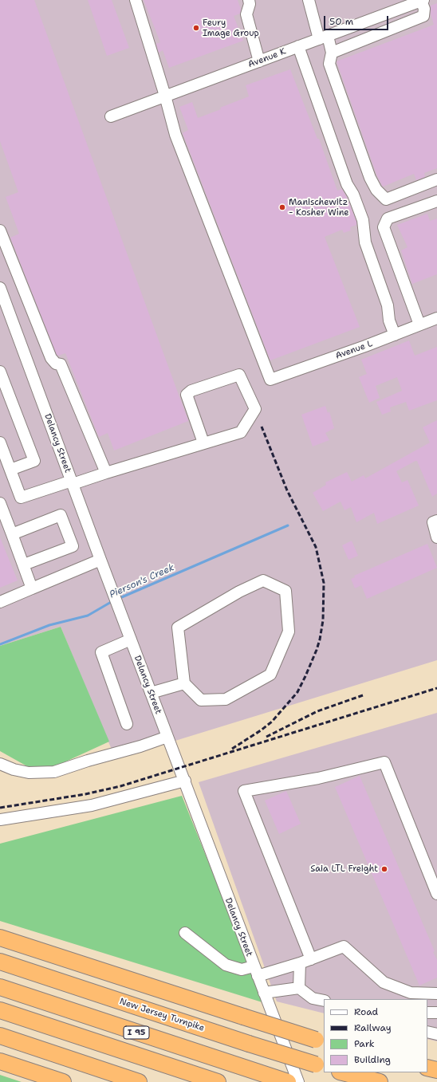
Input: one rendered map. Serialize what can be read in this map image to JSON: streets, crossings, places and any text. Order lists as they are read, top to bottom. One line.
{"streets":{"highway":["New Jersey Turnpike","I 95"],"street":["Avenue K","Avenue L","Delancy Street"]},"crossings":[["Avenue K","Avenue L"]],"water":["Pierson's Creek"],"places":["Feury Image Group","Manischewitz - Kosher Wine","Saia LTL Freight"],"legend":["Road","Railway","Park","Building"],"scale_bar":"50 m"}
